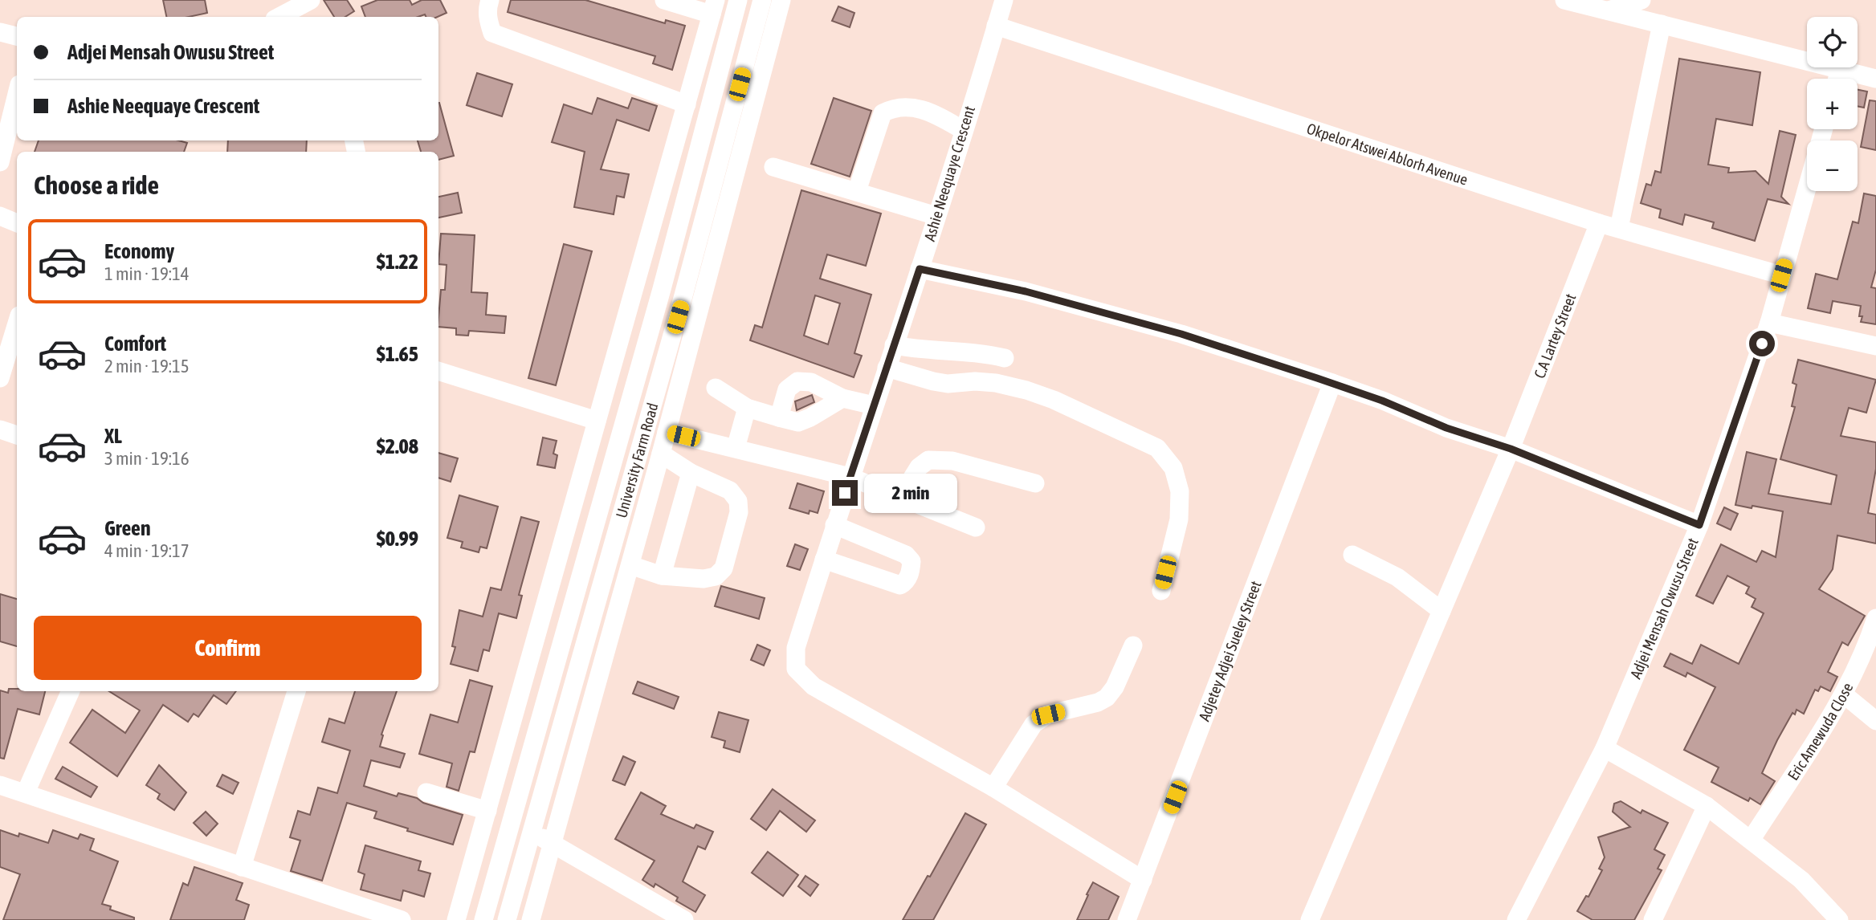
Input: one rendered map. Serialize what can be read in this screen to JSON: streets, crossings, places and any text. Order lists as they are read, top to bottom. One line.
{"streets":{"street":["Okpelor Atswei Ablorh Avenue","Ashie Neequaye Crescent","C.A Lartey Street","University Farm Road","Adjei Mensah Owusu Street","Adjetey Adjei Sueley Street","Eric Amewuda Close"]},"crossings":[["Okpelor Atswei Ablorh Avenue","Ashie Neequaye Crescent"],["Okpelor Atswei Ablorh Avenue","C.A Lartey Street"],["Okpelor Atswei Ablorh Avenue","Adjei Mensah Owusu Street"]],"page":{"map_buttons":["+","−"],"banner":["Adjei Mensah Owusu Street","Ashie Neequaye Crescent"],"heading":"Choose a ride","list":[{"name":"Economy","note":"1 min · 19:14","value":"$1.22"},{"name":"Comfort","note":"2 min · 19:15","value":"$1.65"},{"name":"XL","note":"3 min · 19:16","value":"$2.08"},{"name":"Green","note":"4 min · 19:17","value":"$0.99"}],"bubble":"2 min","buttons":"Confirm"}}
